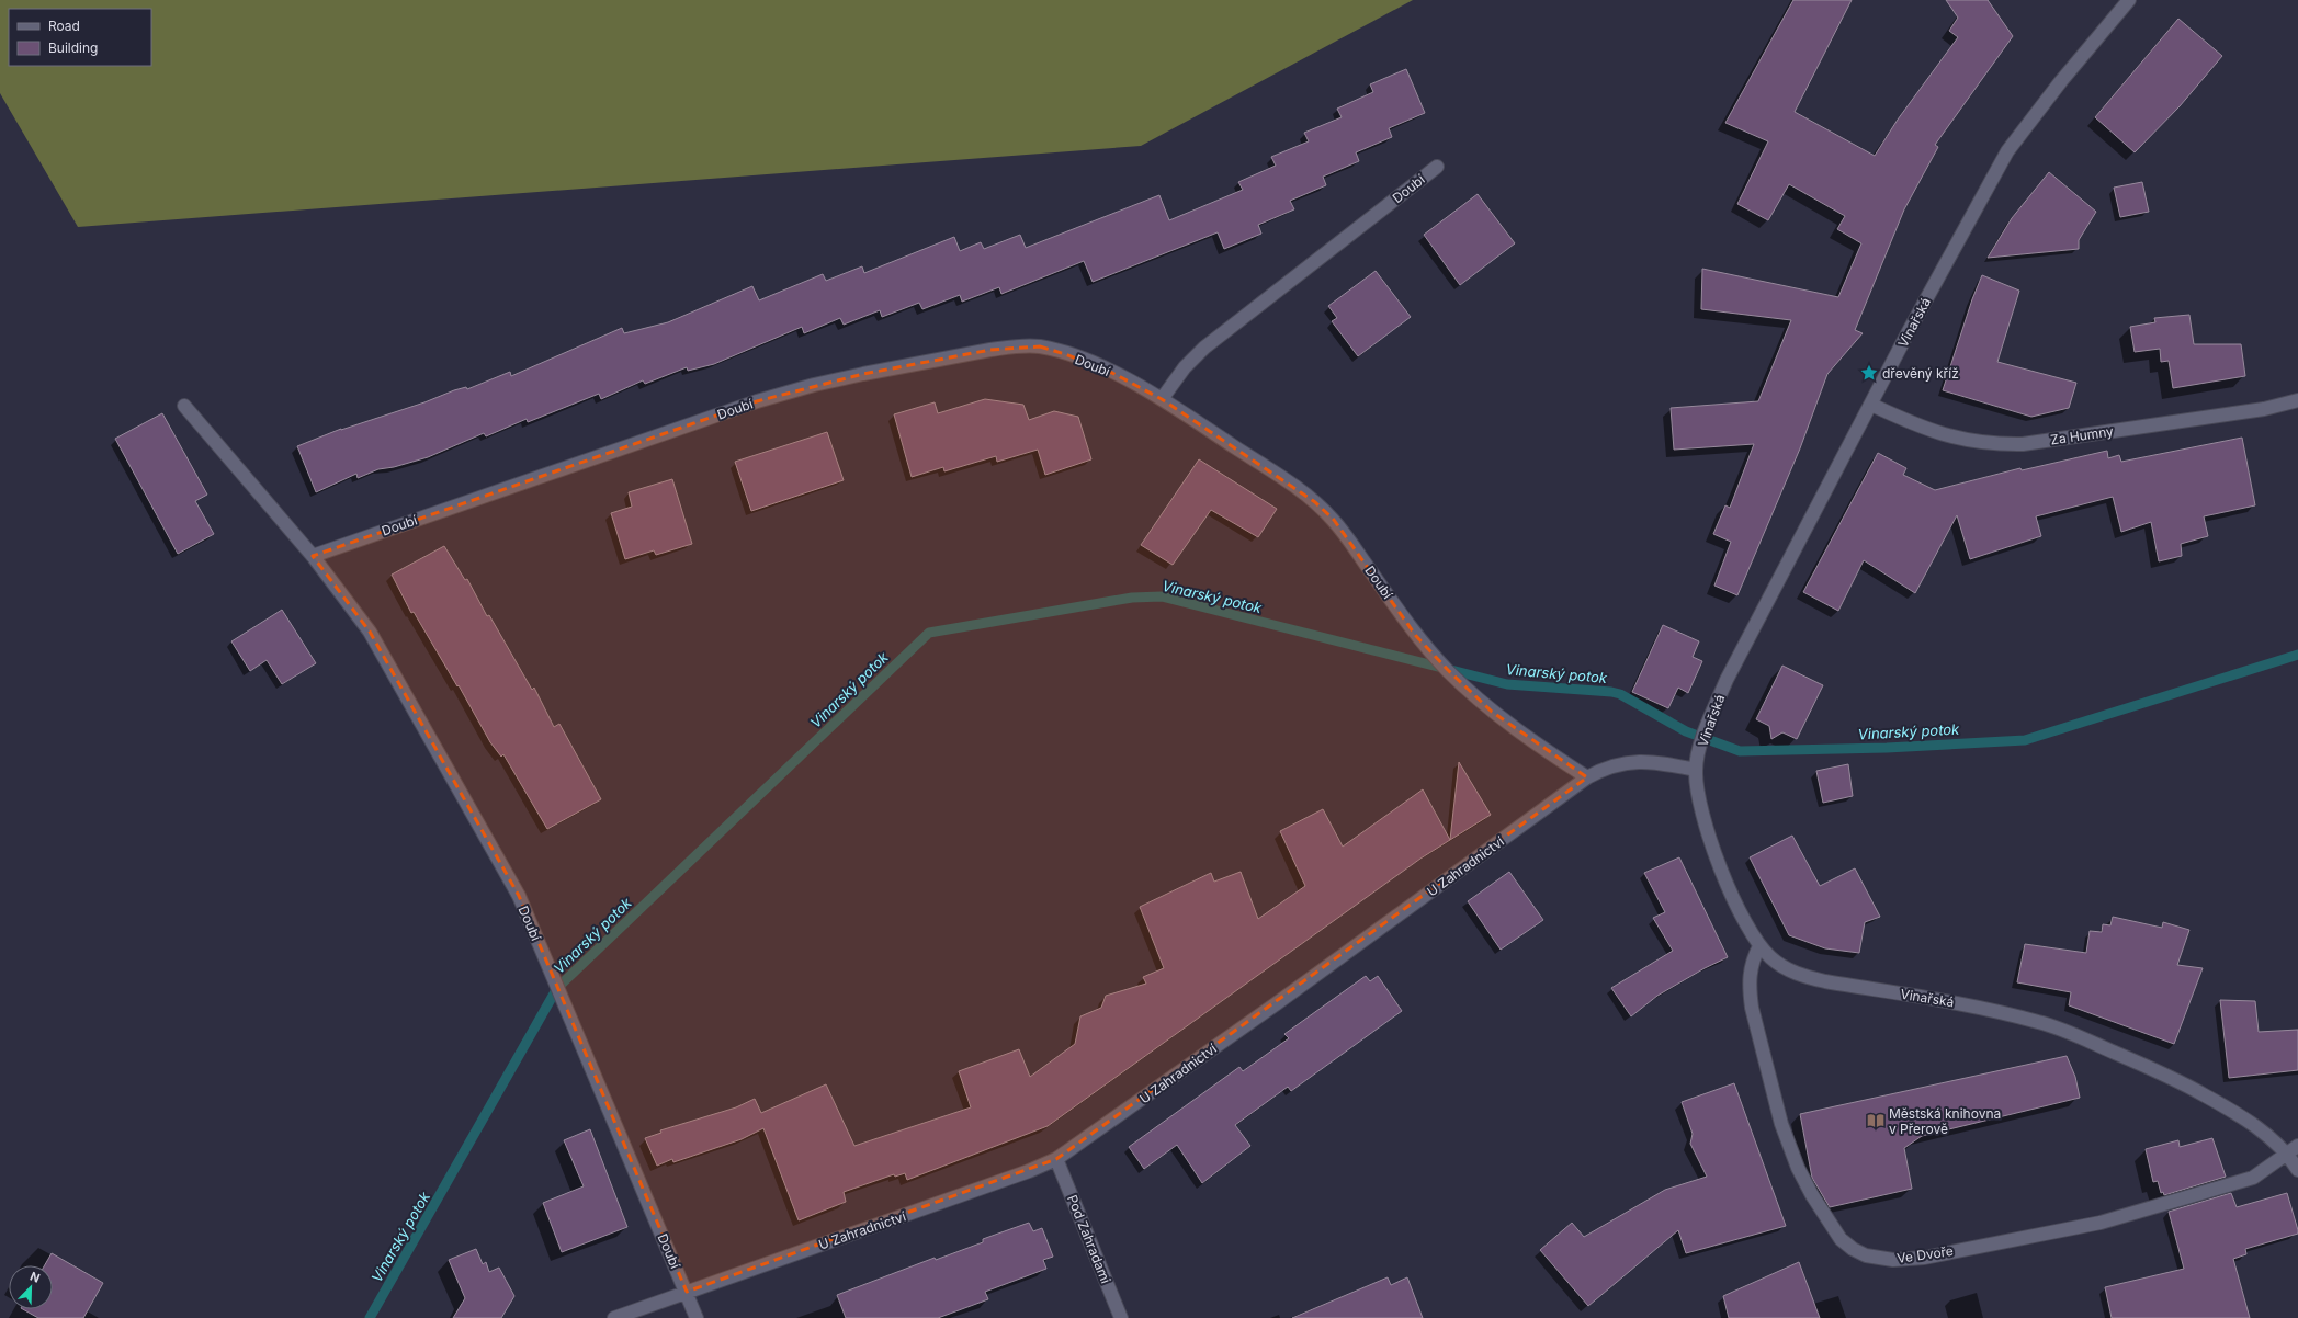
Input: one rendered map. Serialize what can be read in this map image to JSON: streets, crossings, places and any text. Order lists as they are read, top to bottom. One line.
{"streets":{"street":["Doubí","Vinařská","Za Humny","U Zahradnictví","Pod Zahradami","Ve Dvoře"]},"crossings":[["Doubí","U Zahradnictví"],["Vinařská","Za Humny"],["Vinařská","U Zahradnictví"],["Vinařská","Ve Dvoře"],["U Zahradnictví","Pod Zahradami"]],"water":["Vinarský potok"],"places":{"place":["dřevěný kříž"],"library":["Městská knihovna v Přerově"]},"legend":["Road","Building"],"north":"top right"}
